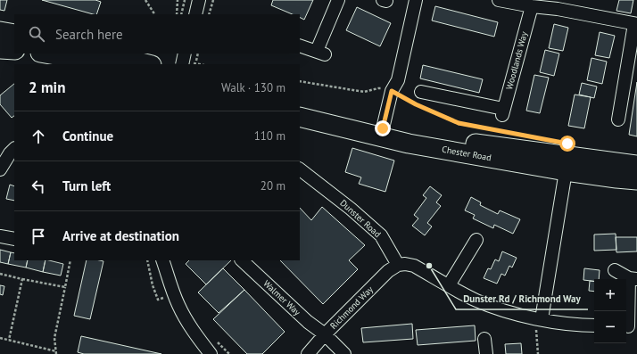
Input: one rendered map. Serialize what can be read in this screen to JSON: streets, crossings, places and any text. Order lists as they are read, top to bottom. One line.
{"streets":{"highway":["Chester Road"],"street":["Woodlands Way","Dunster Road","Walmer Way","Richmond Way"]},"crossings":[["Dunster Road","Richmond Way"],["Walmer Way","Richmond Way"]],"places":["Dunster Rd / Richmond Way"],"page":{"search":"Search here","heading":["2 min","Walk · 130 m"],"list":[["Continue","110 m"],["Turn left","20 m"],"Arrive at destination"],"map_buttons":["+","−"]}}
